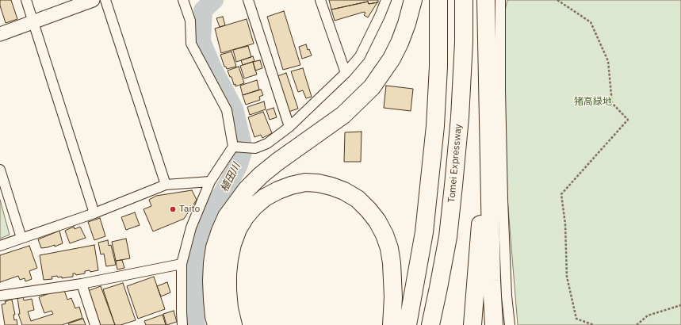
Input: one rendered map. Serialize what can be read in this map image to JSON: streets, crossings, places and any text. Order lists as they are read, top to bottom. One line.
{"streets":{"highway":["Tomei Expressway"]},"water":["植田川"],"parks":["猪高緑地"],"places":["Taito"]}
